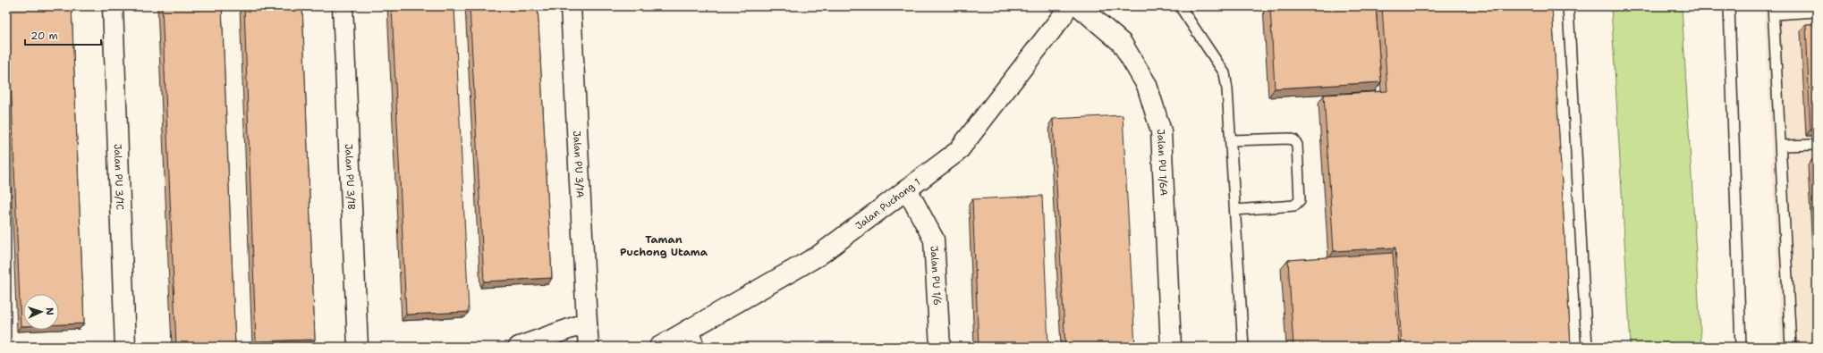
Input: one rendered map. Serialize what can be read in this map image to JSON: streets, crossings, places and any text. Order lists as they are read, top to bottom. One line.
{"streets":{"street":["Jalan PU 1/6A","Jalan PU 3/1A","Jalan PU 3/1C","Jalan PU 3/1B","Jalan Puchong 1","Jalan PU 1/6"]},"crossings":[["Jalan Puchong 1","Jalan PU 1/6"]],"districts":["Taman Puchong Utama"],"scale_bar":"20 m","north":"right"}
